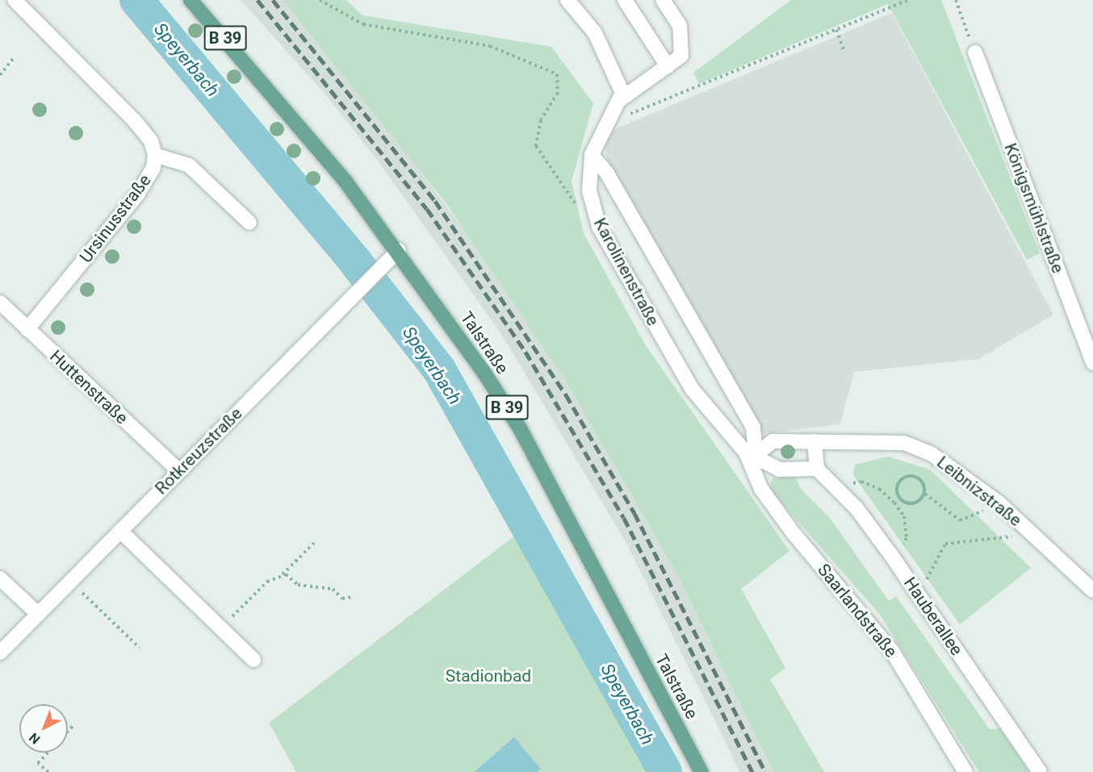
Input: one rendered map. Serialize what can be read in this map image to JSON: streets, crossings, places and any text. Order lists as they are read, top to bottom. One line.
{"streets":{"main road":["B 39","Talstraße"],"street":["Königsmühlstraße","Ursinusstraße","Karolinenstraße","Huttenstraße","Rotkreuzstraße","Leibnizstraße","Saarlandstraße","Hauberallee"]},"crossings":[["Ursinusstraße","Huttenstraße"],["Karolinenstraße","Leibnizstraße"],["Karolinenstraße","Saarlandstraße"],["Talstraße","Rotkreuzstraße"],["Huttenstraße","Rotkreuzstraße"],["Leibnizstraße","Saarlandstraße"]],"water":["Speyerbach"],"parks":["Stadionbad"],"north":"bottom left"}
